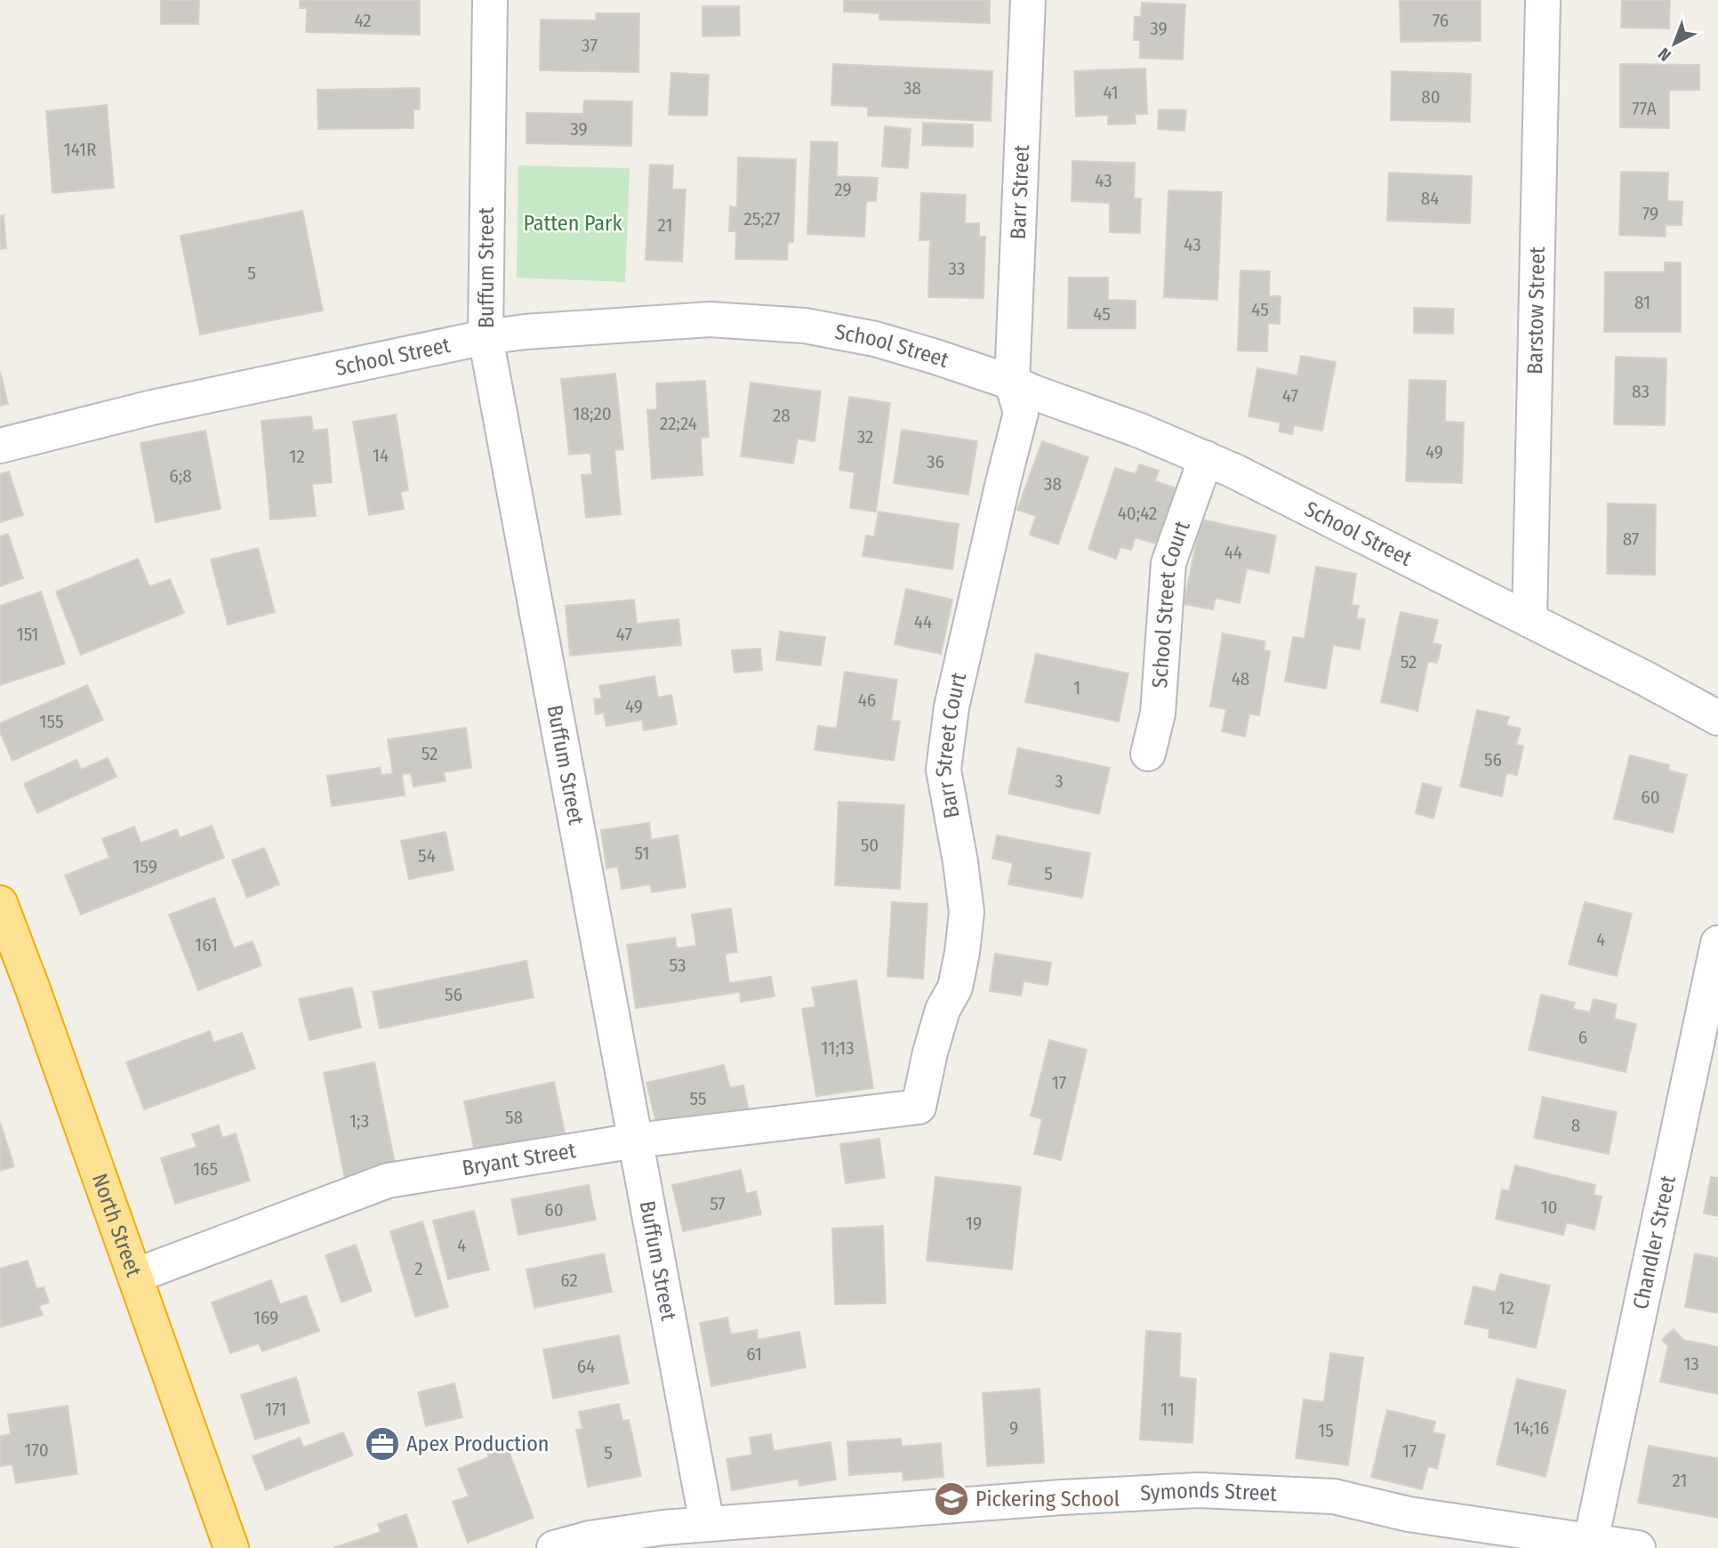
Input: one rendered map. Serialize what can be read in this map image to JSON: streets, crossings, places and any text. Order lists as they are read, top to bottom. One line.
{"streets":{"highway":["North Street"],"street":["Barr Street","Buffum Street","Barstow Street","School Street","School Street Court","Barr Street Court","Bryant Street","Chandler Street","Symonds Street"]},"crossings":[["Barr Street","School Street"],["Barr Street","Barr Street Court"],["Buffum Street","School Street"],["Buffum Street","Bryant Street"],["Buffum Street","Symonds Street"],["Barstow Street","School Street"],["School Street","School Street Court"],["School Street","Barr Street Court"],["Barr Street Court","Bryant Street"],["Bryant Street","North Street"],["Chandler Street","Symonds Street"]],"parks":["Patten Park"],"places":{"office":["Apex Production"],"school or university":["Pickering School"]},"house_numbers":["42","76","39","37","38","41","80","77A","39","141R","43","29","84","79","25;27","21","43","33","5","81","45","45","83","47","18;20","28","22;24","32","49","14","12","36","6;8","38","40;42","87","44","44","151","47","52","48","1","46","49","155","52","56","3","60","50","51","54","159","5","4","161","53","56","6","11;13","17","55","58","1;3","8","165","57","10","60","19","4","2","62","12","169","61","13","64","171","11","9","14;16","15","170","17","5","21"],"north":"bottom left"}
